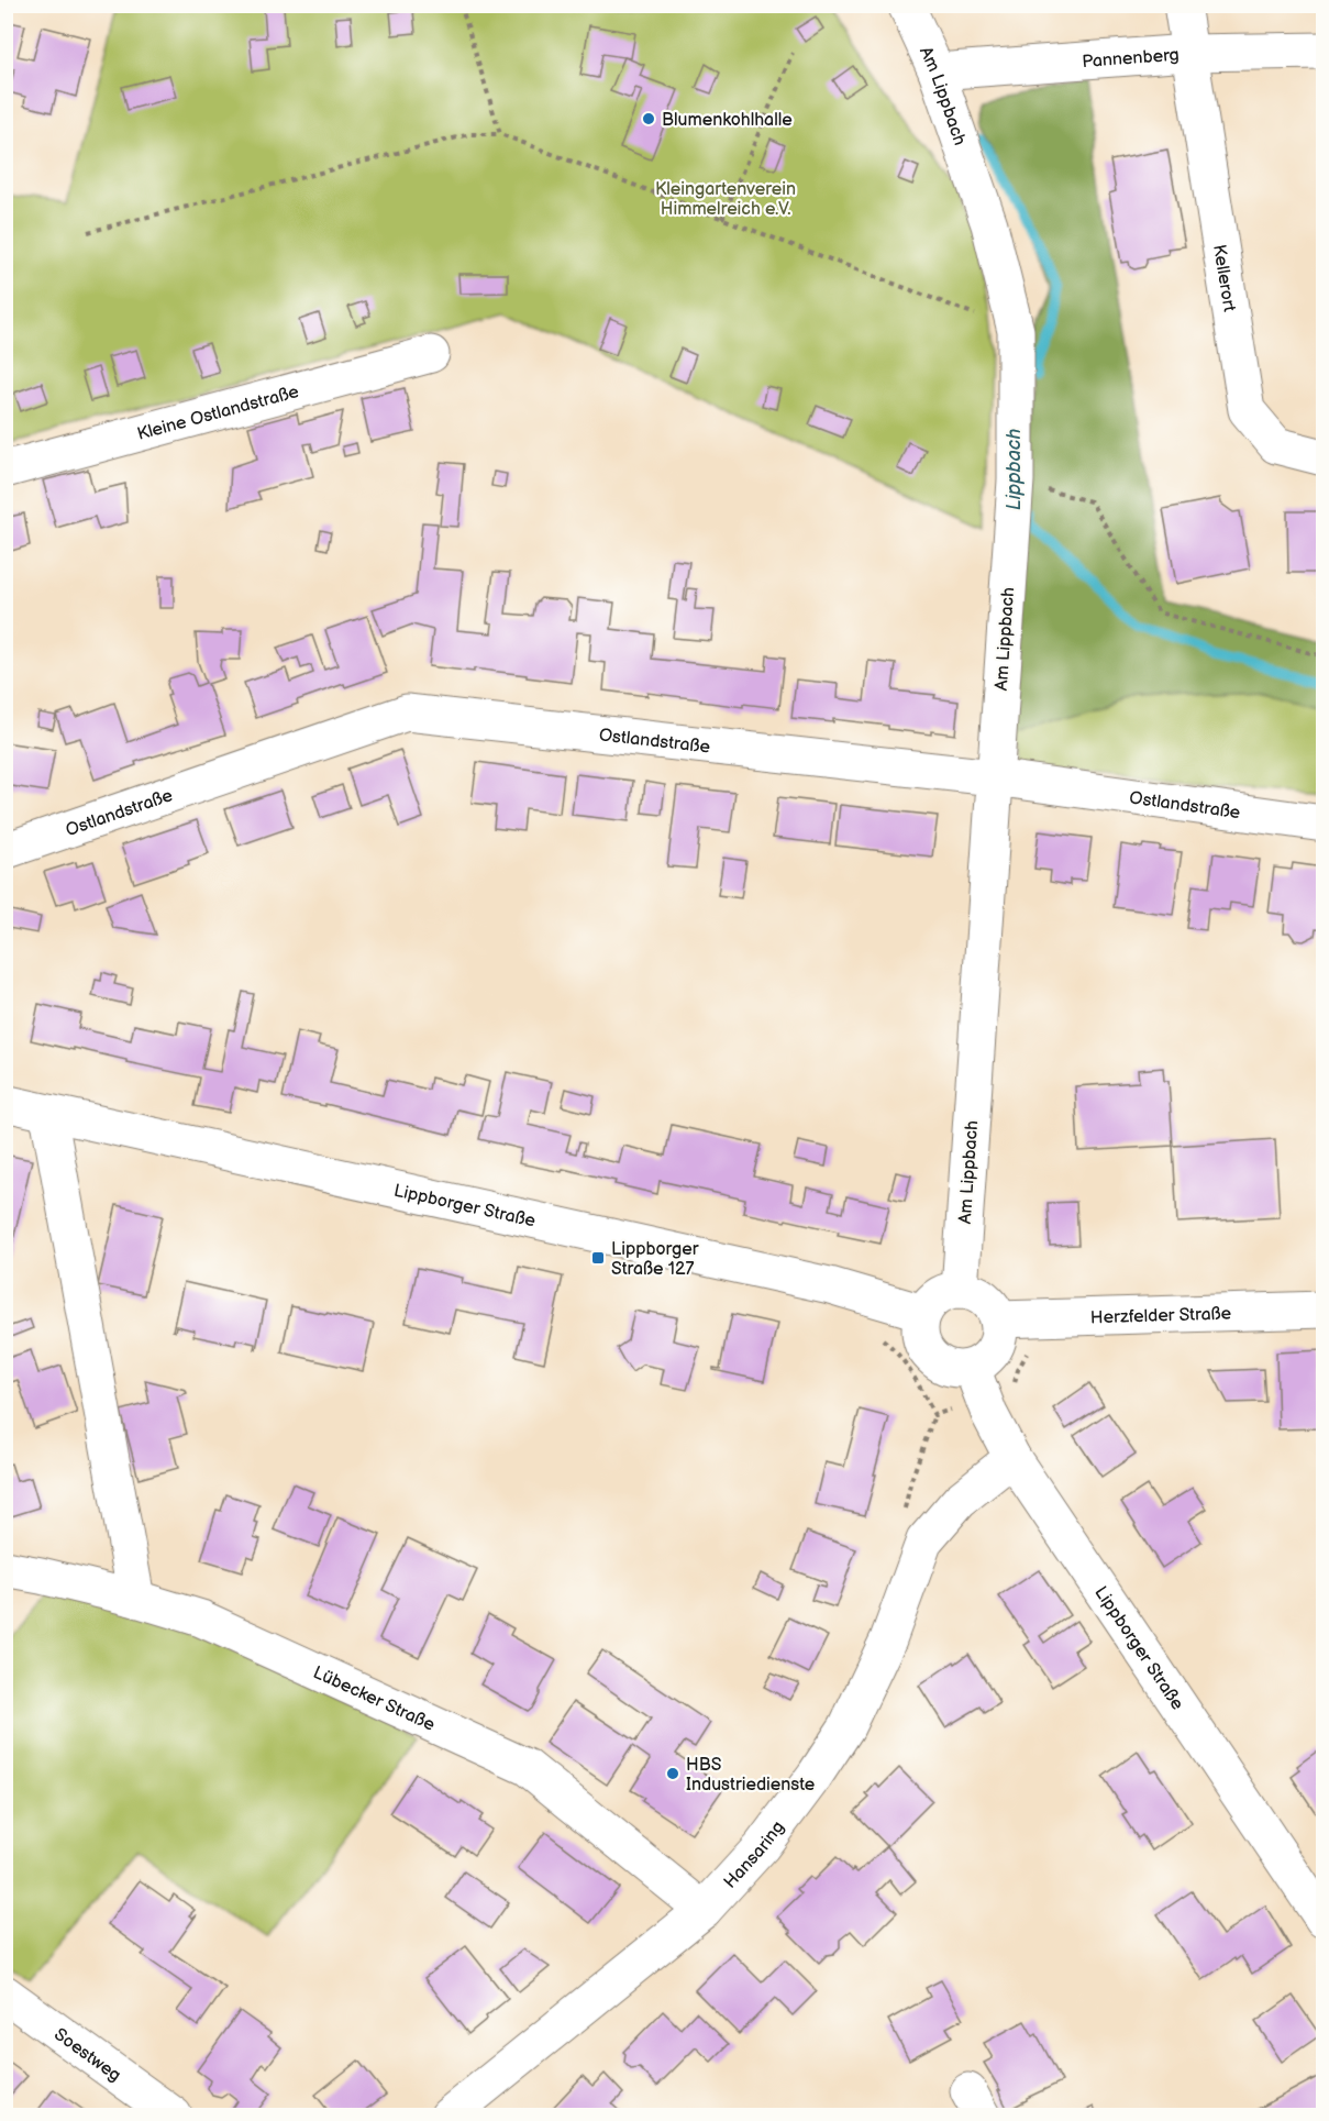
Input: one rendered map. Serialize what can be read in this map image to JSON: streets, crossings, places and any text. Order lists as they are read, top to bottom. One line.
{"streets":{"street":["Pannenberg","Am Lippbach","Kellerort","Kleine Ostlandstraße","Ostlandstraße","Lippborger Straße","Herzfelder Straße","Lübecker Straße","Hansaring","Soestweg"]},"crossings":[["Pannenberg","Am Lippbach"],["Pannenberg","Kellerort"],["Am Lippbach","Ostlandstraße"],["Lippborger Straße","Hansaring"],["Lübecker Straße","Hansaring"]],"water":["Lippbach"],"parks":["Kleingartenverein Himmelreich e.V."],"places":{"other":["Blumenkohlhalle","HBS Industriedienste"],"transit":["Lippborger Straße 127"]}}
